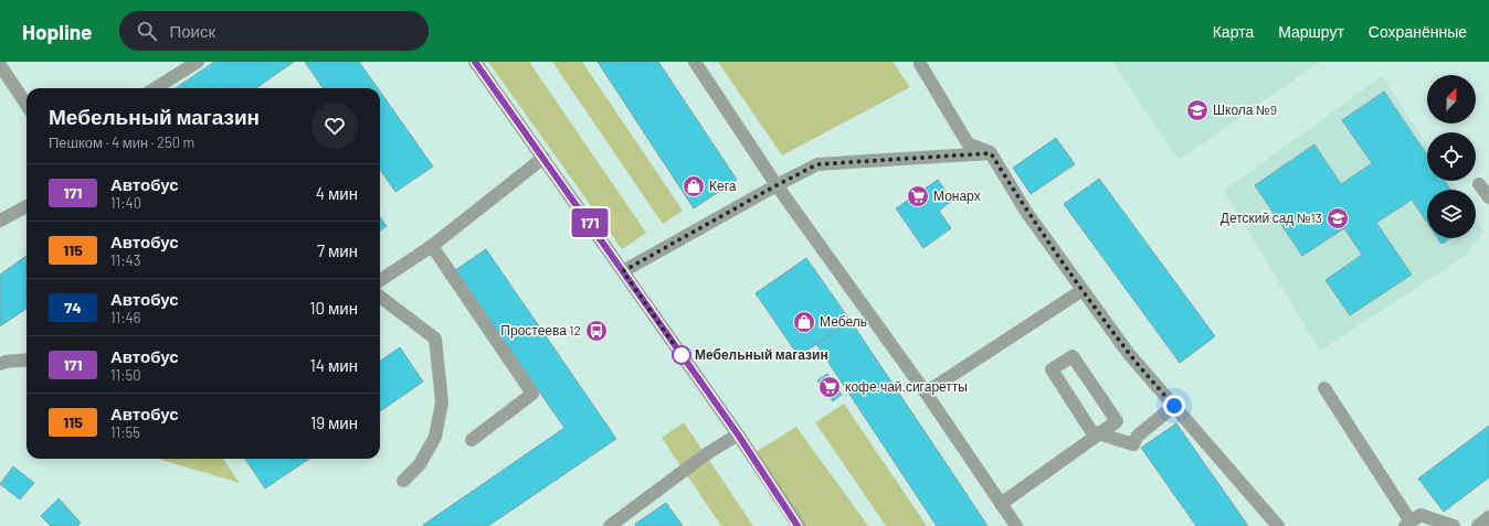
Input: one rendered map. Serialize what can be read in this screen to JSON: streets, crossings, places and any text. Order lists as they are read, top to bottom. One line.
{"places":{"school or university":["Школа №9","Детский сад №13"],"shop":["Кега","Мебель"],"supermarket":["Монарх","кофе.чай.сигаретты"],"bus stop":["Простеева 12"],"other":["Мебельный магазин"]},"lines":["bus line 171"],"north":"top right","page":{"header":"Hopline","search":"Поиск","nav":["Карта","Маршрут","Сохранённые"],"on_map":"171","heading":["Мебельный магазин","Пешком · 4 мин · 250 m"],"list":[{"mark":"171","name":"Автобус","note":"11:40","value":"4 мин"},{"mark":"115","name":"Автобус","note":"11:43","value":"7 мин"},{"mark":"74","name":"Автобус","note":"11:46","value":"10 мин"},{"mark":"171","name":"Автобус","note":"11:50","value":"14 мин"},{"mark":"115","name":"Автобус","note":"11:55","value":"19 мин"}]}}
